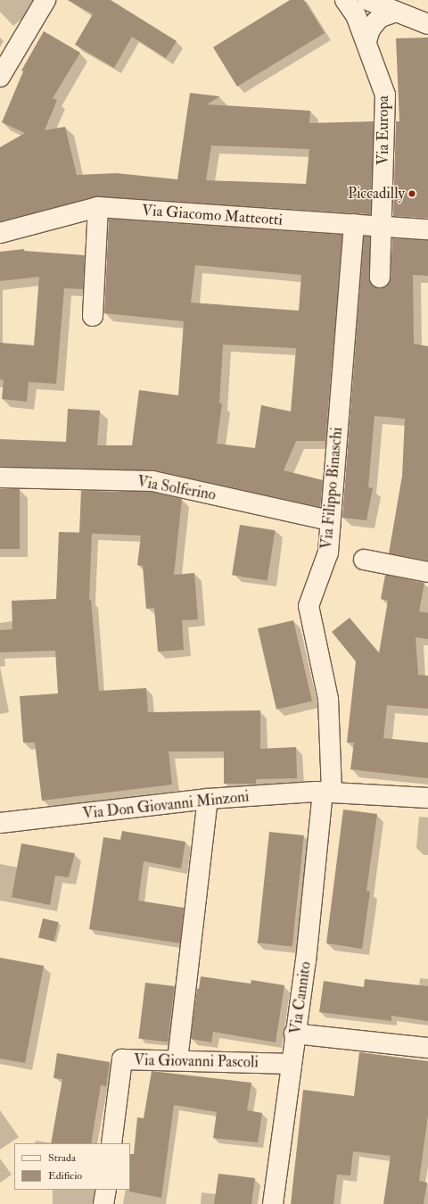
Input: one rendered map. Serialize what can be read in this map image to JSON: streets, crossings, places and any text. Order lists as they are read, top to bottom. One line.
{"streets":{"street":["Via Europa","Via Giacomo Matteotti","Via Solferino","Via Filippo Binaschi","Via Don Giovanni Minzoni","Via Cannito","Via Giovanni Pascoli"]},"crossings":[["Via Europa","Via Giacomo Matteotti"],["Via Giacomo Matteotti","Via Filippo Binaschi"],["Via Solferino","Via Filippo Binaschi"],["Via Filippo Binaschi","Via Don Giovanni Minzoni"],["Via Filippo Binaschi","Via Cannito"],["Via Don Giovanni Minzoni","Via Cannito"],["Via Cannito","Via Giovanni Pascoli"]],"places":["Piccadilly"],"legend":["Strada","Edificio"]}
